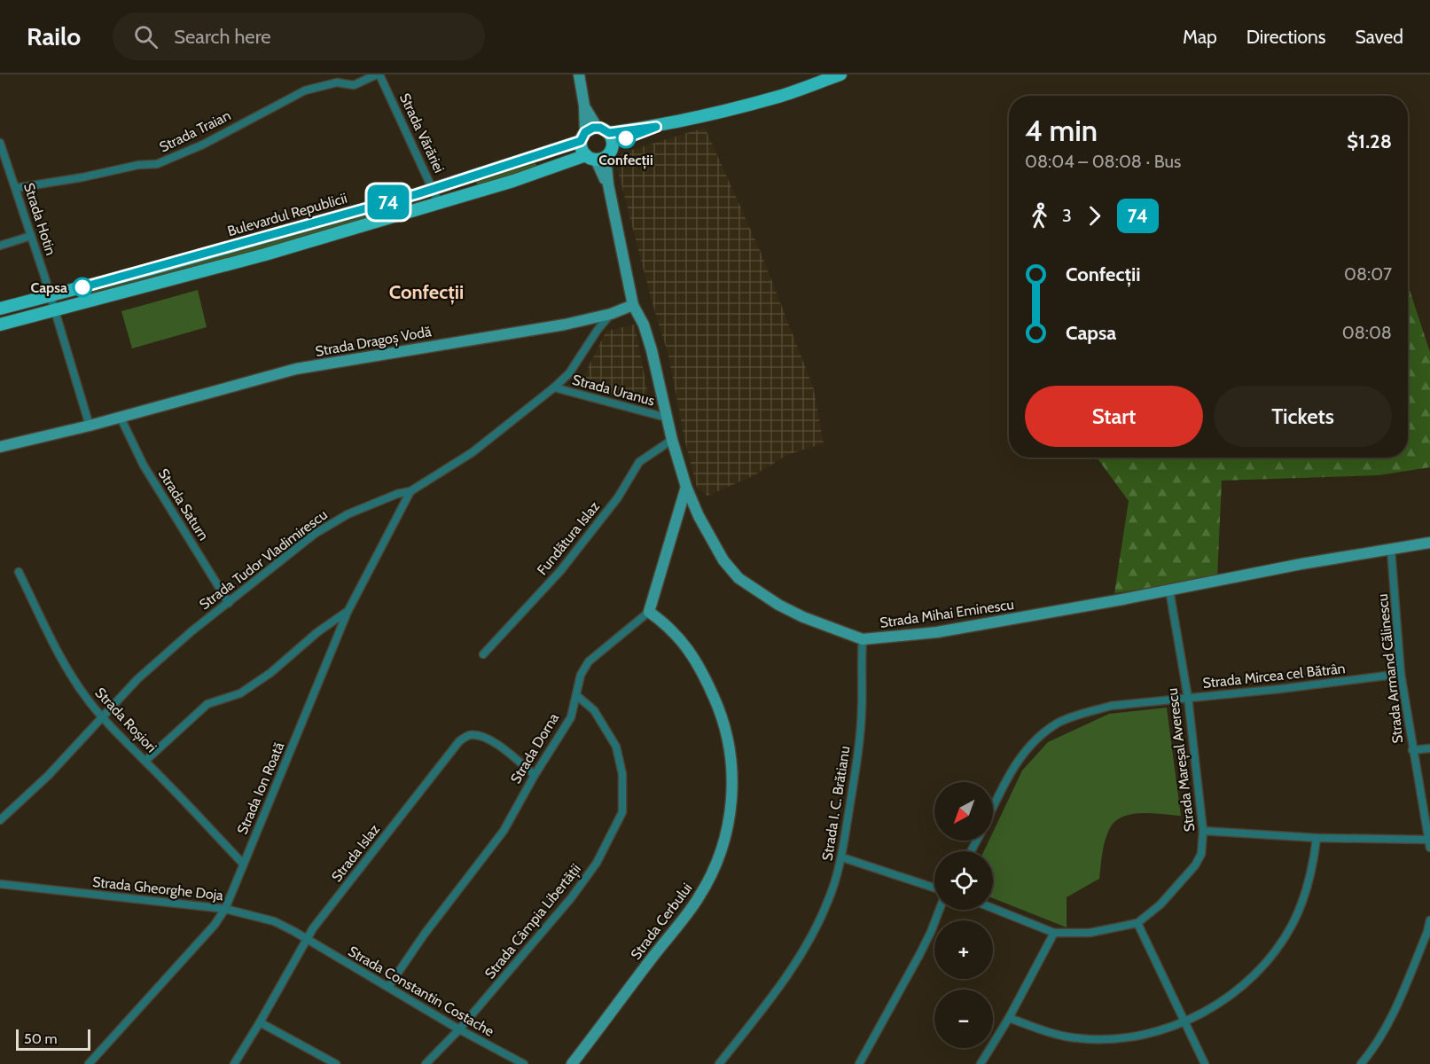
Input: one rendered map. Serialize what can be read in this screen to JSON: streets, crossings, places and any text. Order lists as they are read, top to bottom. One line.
{"streets":{"main road":["Bulevardul Republicii","Strada Dragoș Vodă","Strada Mihai Eminescu","Strada Cerbului"],"street":["Strada Traian","Strada Vărăriei","Strada Hotin","Strada Uranus","Strada Saturn","Fundătura Islaz","Strada Tudor Vladimirescu","Strada Armand Călinescu","Strada Mircea cel Bătrân","Strada Roșiori","Strada Dorna","Strada Mareșal Averescu","Strada Ion Roată","Strada I. C. Brătianu","Strada Islaz","Strada Gheorghe Doja","Strada Câmpia Libertății","Strada Constantin Costache"]},"crossings":[["Strada Traian","Strada Vărăriei"],["Strada Traian","Strada Hotin"],["Strada Vărăriei","Bulevardul Republicii"],["Bulevardul Republicii","Strada Hotin"],["Strada Hotin","Strada Dragoș Vodă"],["Strada Dragoș Vodă","Strada Saturn"],["Strada Dragoș Vodă","Strada Tudor Vladimirescu"],["Strada Dragoș Vodă","Strada Mihai Eminescu"],["Strada Uranus","Strada Tudor Vladimirescu"],["Strada Uranus","Strada Mihai Eminescu"],["Strada Saturn","Strada Tudor Vladimirescu"],["Fundătura Islaz","Strada Mihai Eminescu"],["Strada Tudor Vladimirescu","Strada Roșiori"],["Strada Tudor Vladimirescu","Strada Ion Roată"],["Strada Mihai Eminescu","Strada Armand Călinescu"],["Strada Mihai Eminescu","Strada Mareșal Averescu"],["Strada Mihai Eminescu","Strada I. C. Brătianu"],["Strada Armand Călinescu","Strada Mircea cel Bătrân"],["Strada Mircea cel Bătrân","Strada Mareșal Averescu"],["Strada Roșiori","Strada Ion Roată"],["Strada Dorna","Strada Islaz"],["Strada Dorna","Strada Câmpia Libertății"],["Strada Dorna","Strada Cerbului"],["Strada Dorna","Strada Constantin Costache"],["Strada Ion Roată","Strada Gheorghe Doja"],["Strada Islaz","Strada Gheorghe Doja"],["Strada Islaz","Strada Constantin Costache"],["Strada Gheorghe Doja","Strada Constantin Costache"],["Strada Câmpia Libertății","Strada Constantin Costache"]],"districts":["Confecții"],"places":["Confecții","Capsa"],"lines":["bus line 74"],"scale_bar":"50 m","north":"bottom left","page":{"header":"Railo","search":"Search here","nav":["Map","Directions","Saved"],"on_map":"74","heading":["4 min","08:04 – 08:08 · Bus","$1.28"],"legs":["3","74"],"list":[{"name":"Confecții","value":"08:07"},{"name":"Capsa","value":"08:08"}],"buttons":["Start","Tickets"],"map_buttons":["+","−"],"scale":"50 m"}}
